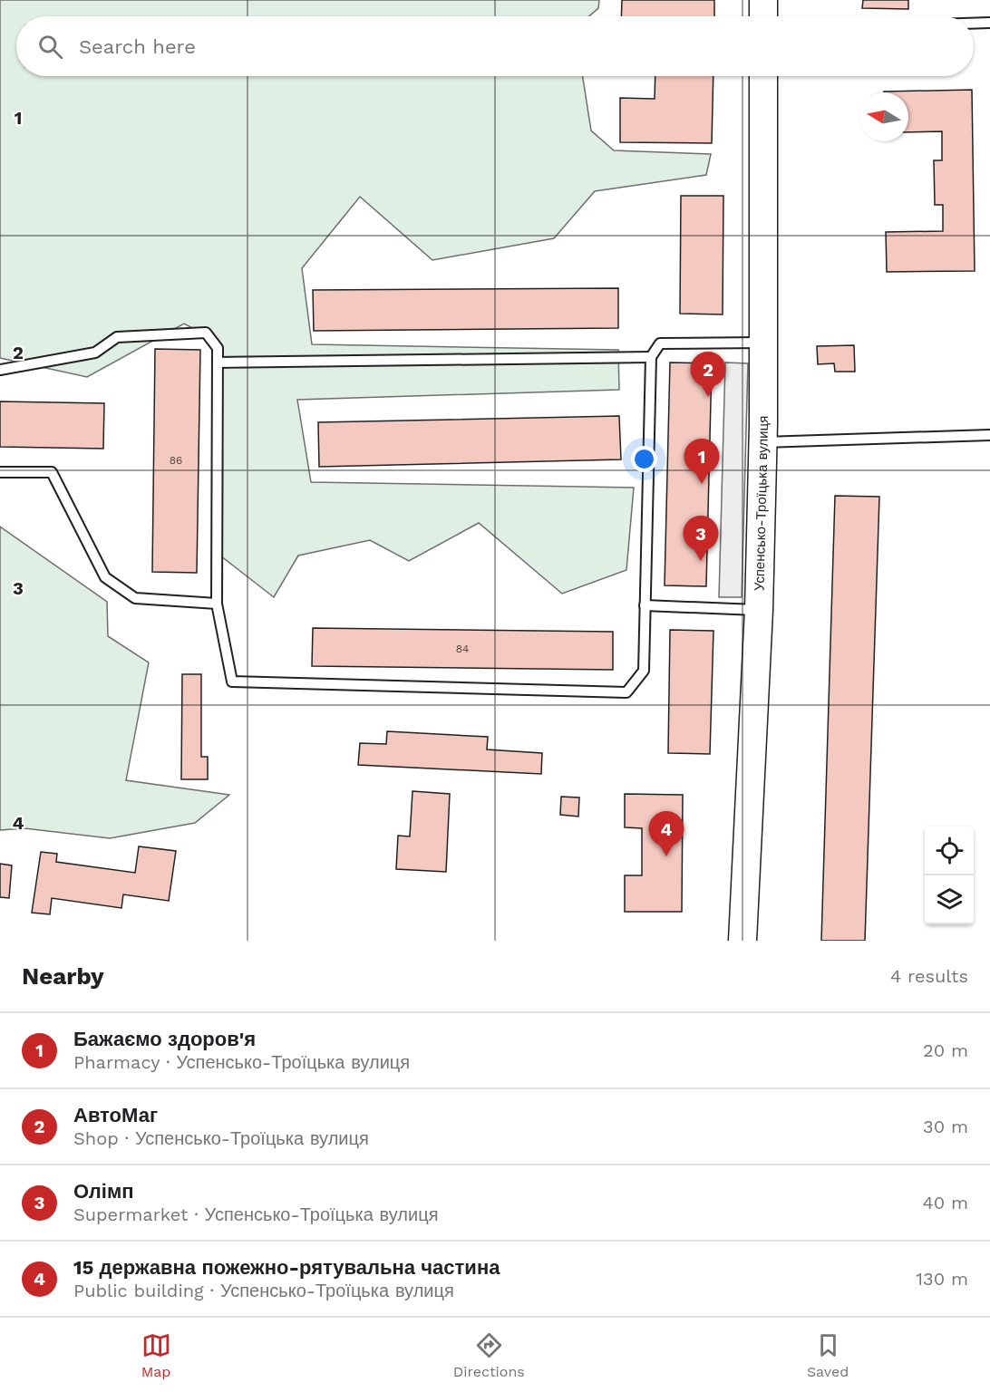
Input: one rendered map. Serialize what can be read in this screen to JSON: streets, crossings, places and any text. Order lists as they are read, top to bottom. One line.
{"streets":{"main road":["Успенсько-Троїцька вулиця"]},"house_numbers":["86","84"],"north":"left","page":{"search":"Search here","pins":["2","1","3","4"],"heading":["Nearby","4 results"],"list":[{"mark":"1","name":"Бажаємо здоров'я","note":"Pharmacy · Успенсько-Троїцька вулиця","value":"20 m"},{"mark":"2","name":"АвтоМаг","note":"Shop · Успенсько-Троїцька вулиця","value":"30 m"},{"mark":"3","name":"Олімп","note":"Supermarket · Успенсько-Троїцька вулиця","value":"40 m"},{"mark":"4","name":"15 державна пожежно-рятувальна частина","note":"Public building · Успенсько-Троїцька вулиця","value":"130 m"}],"nav":["Map","Directions","Saved"]},"grid":{"rows":["1","2","3","4"]}}
